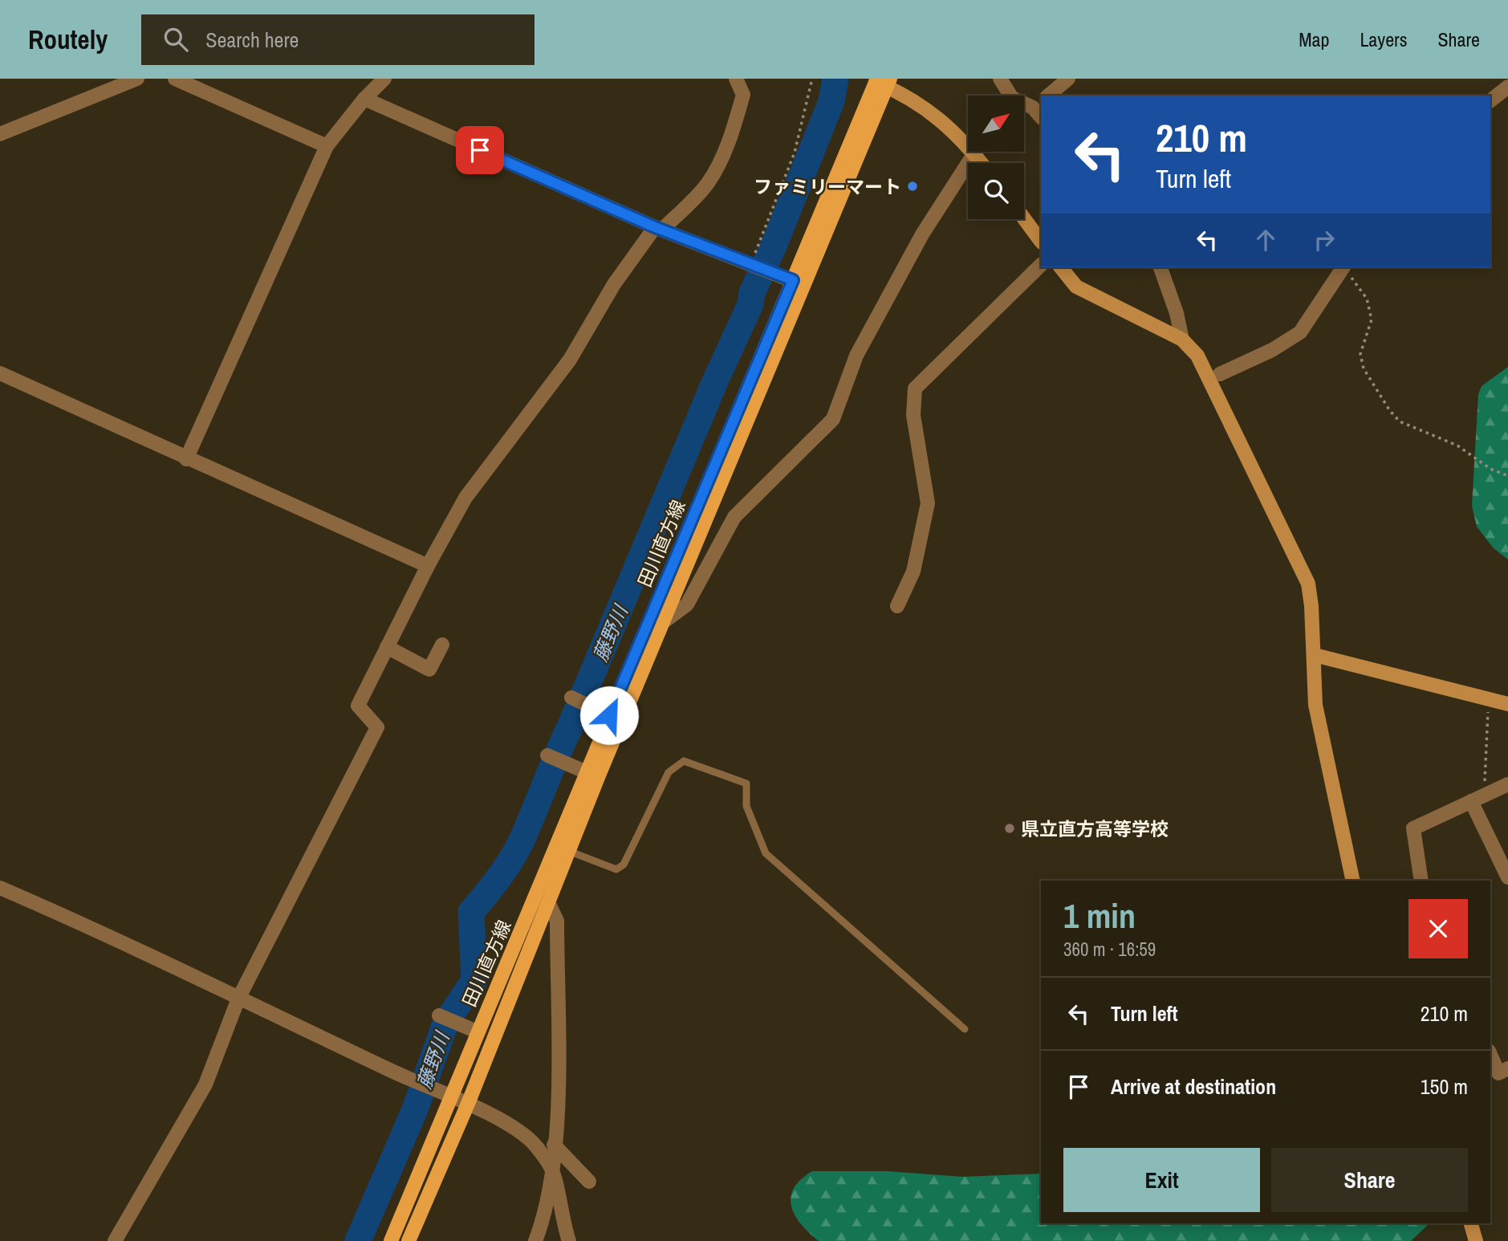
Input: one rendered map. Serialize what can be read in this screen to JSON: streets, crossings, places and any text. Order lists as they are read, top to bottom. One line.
{"streets":{"main road":["田川直方線"]},"water":["藤野川"],"places":["ファミリーマート","県立直方高等学校"],"north":"top right","page":{"header":"Routely","search":"Search here","nav":["Map","Layers","Share"],"turn":["210 m","Turn left"],"heading":["1 min","360 m · 16:59"],"list":[{"name":"Turn left","value":"210 m"},{"name":"Arrive at destination","value":"150 m"}],"buttons":["Exit","Share"]}}
